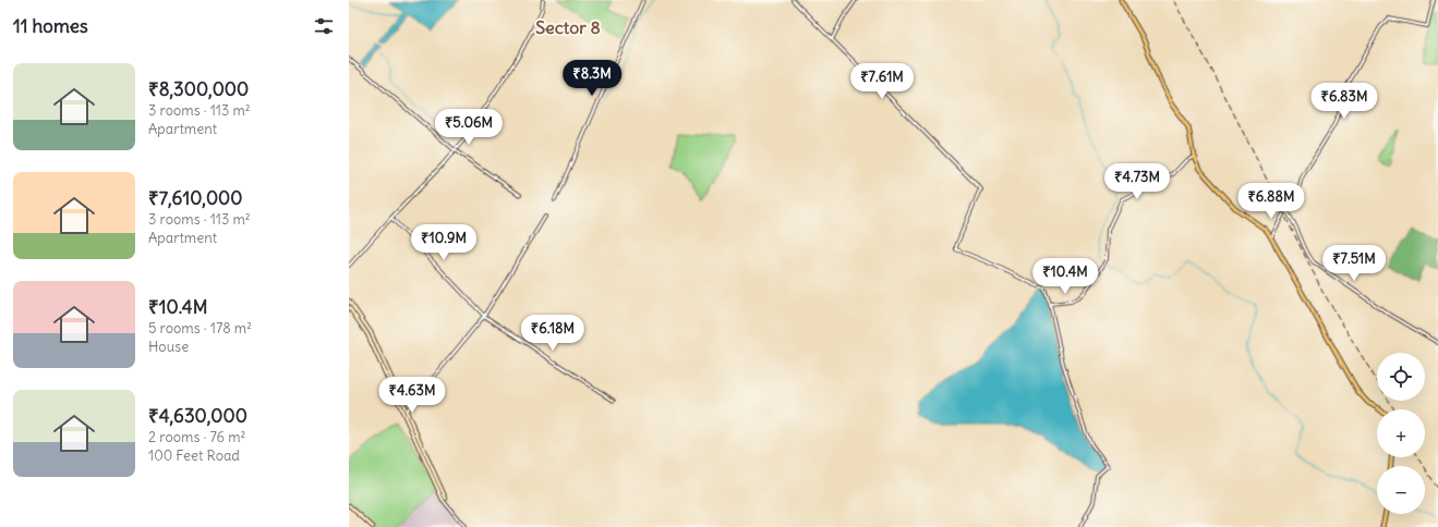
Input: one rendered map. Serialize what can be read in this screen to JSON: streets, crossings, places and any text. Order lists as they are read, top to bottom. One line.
{"districts":["Sector 8"],"page":{"heading":"11 homes","list":[{"name":"₹8,300,000","note":"3 rooms · 113 m² · Apartment"},{"name":"₹7,610,000","note":"3 rooms · 113 m² · Apartment"},{"name":"₹10.4M","note":"5 rooms · 178 m² · House"},{"name":"₹4,630,000","note":"2 rooms · 76 m² · 100 Feet Road"}],"price":["₹8.3M","₹7.61M","₹6.83M","₹5.06M","₹4.73M","₹6.88M","₹10.9M","₹7.51M","₹10.4M","₹6.18M","₹4.63M"],"map_buttons":["+","−"]}}
